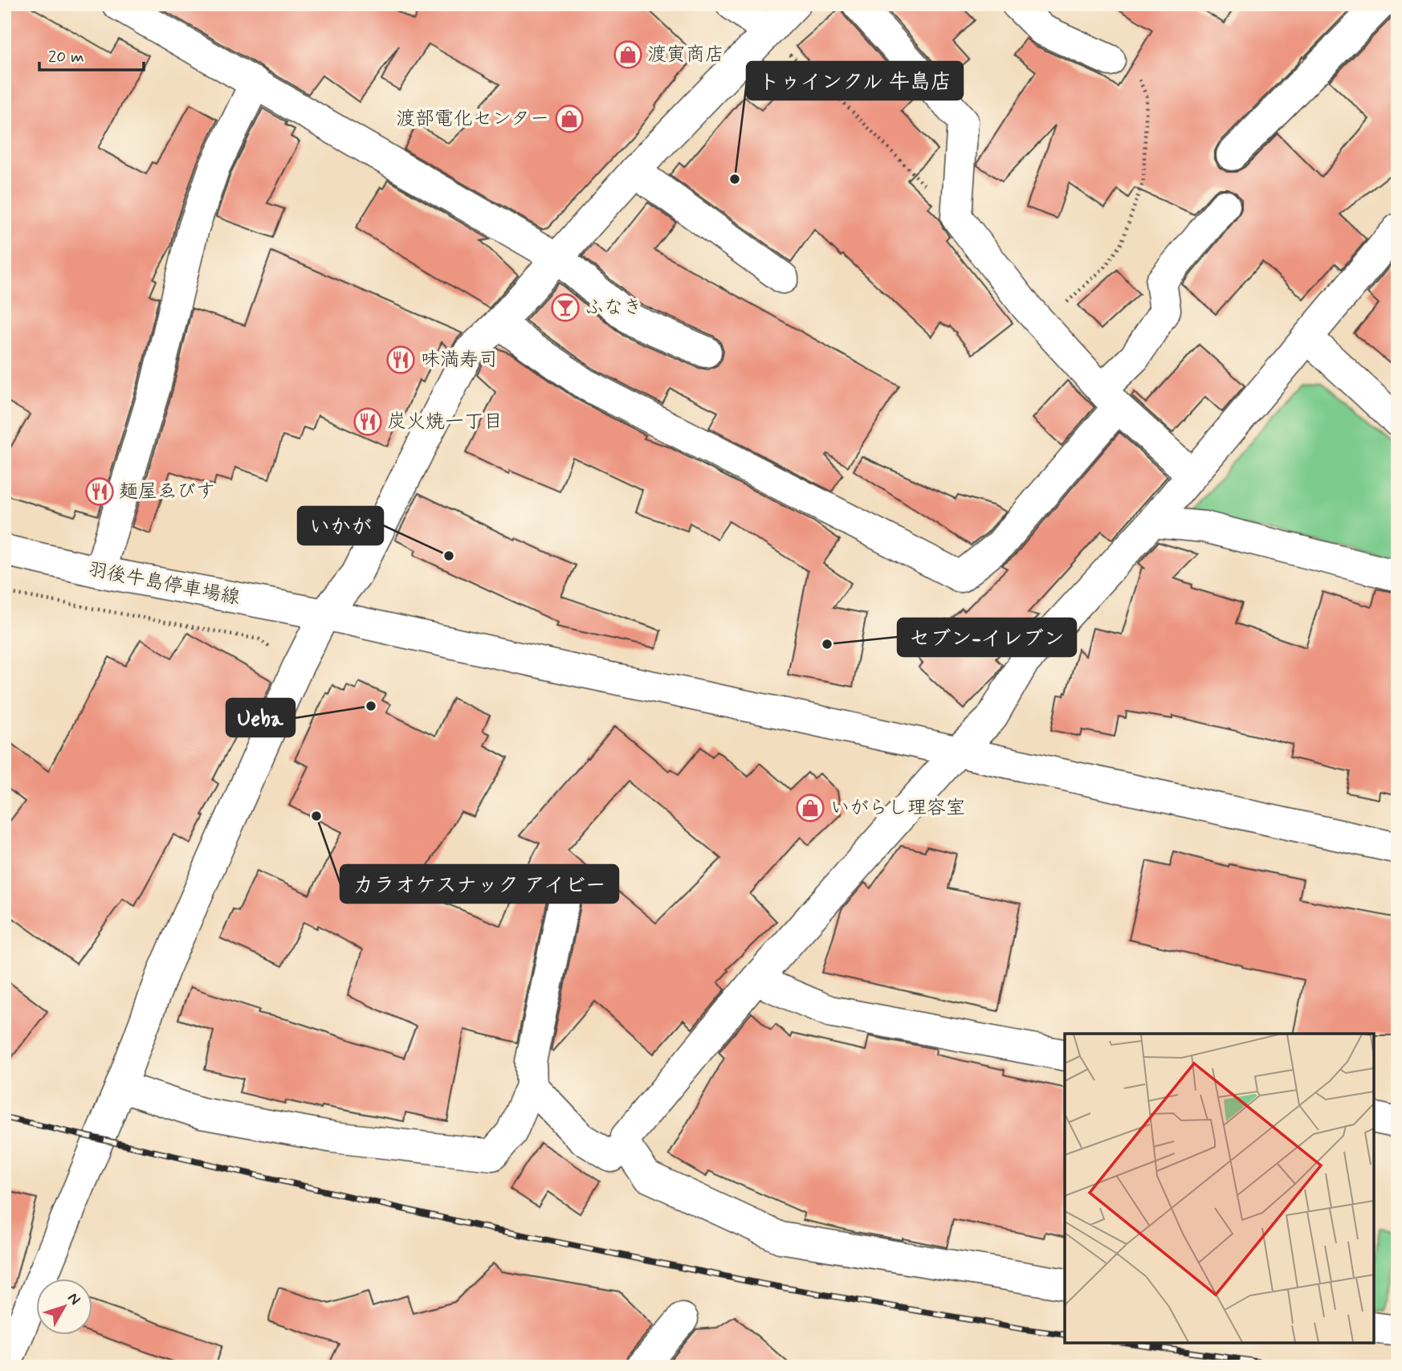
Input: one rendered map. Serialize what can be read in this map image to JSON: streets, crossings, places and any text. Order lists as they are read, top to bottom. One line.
{"streets":{"street":["羽後牛島停車場線"]},"places":{"shop":["渡寅商店","渡部電化センター","いがらし理容室"],"other":["トゥインクル 牛島店","いかが","セブン-イレブン","Ueba","カラオケスナック アイビー"],"bar":["ふなき"],"restaurant":["味満寿司","炭火焼一丁目","麺屋ゑびす"]},"scale_bar":"20 m","north":"top right"}
